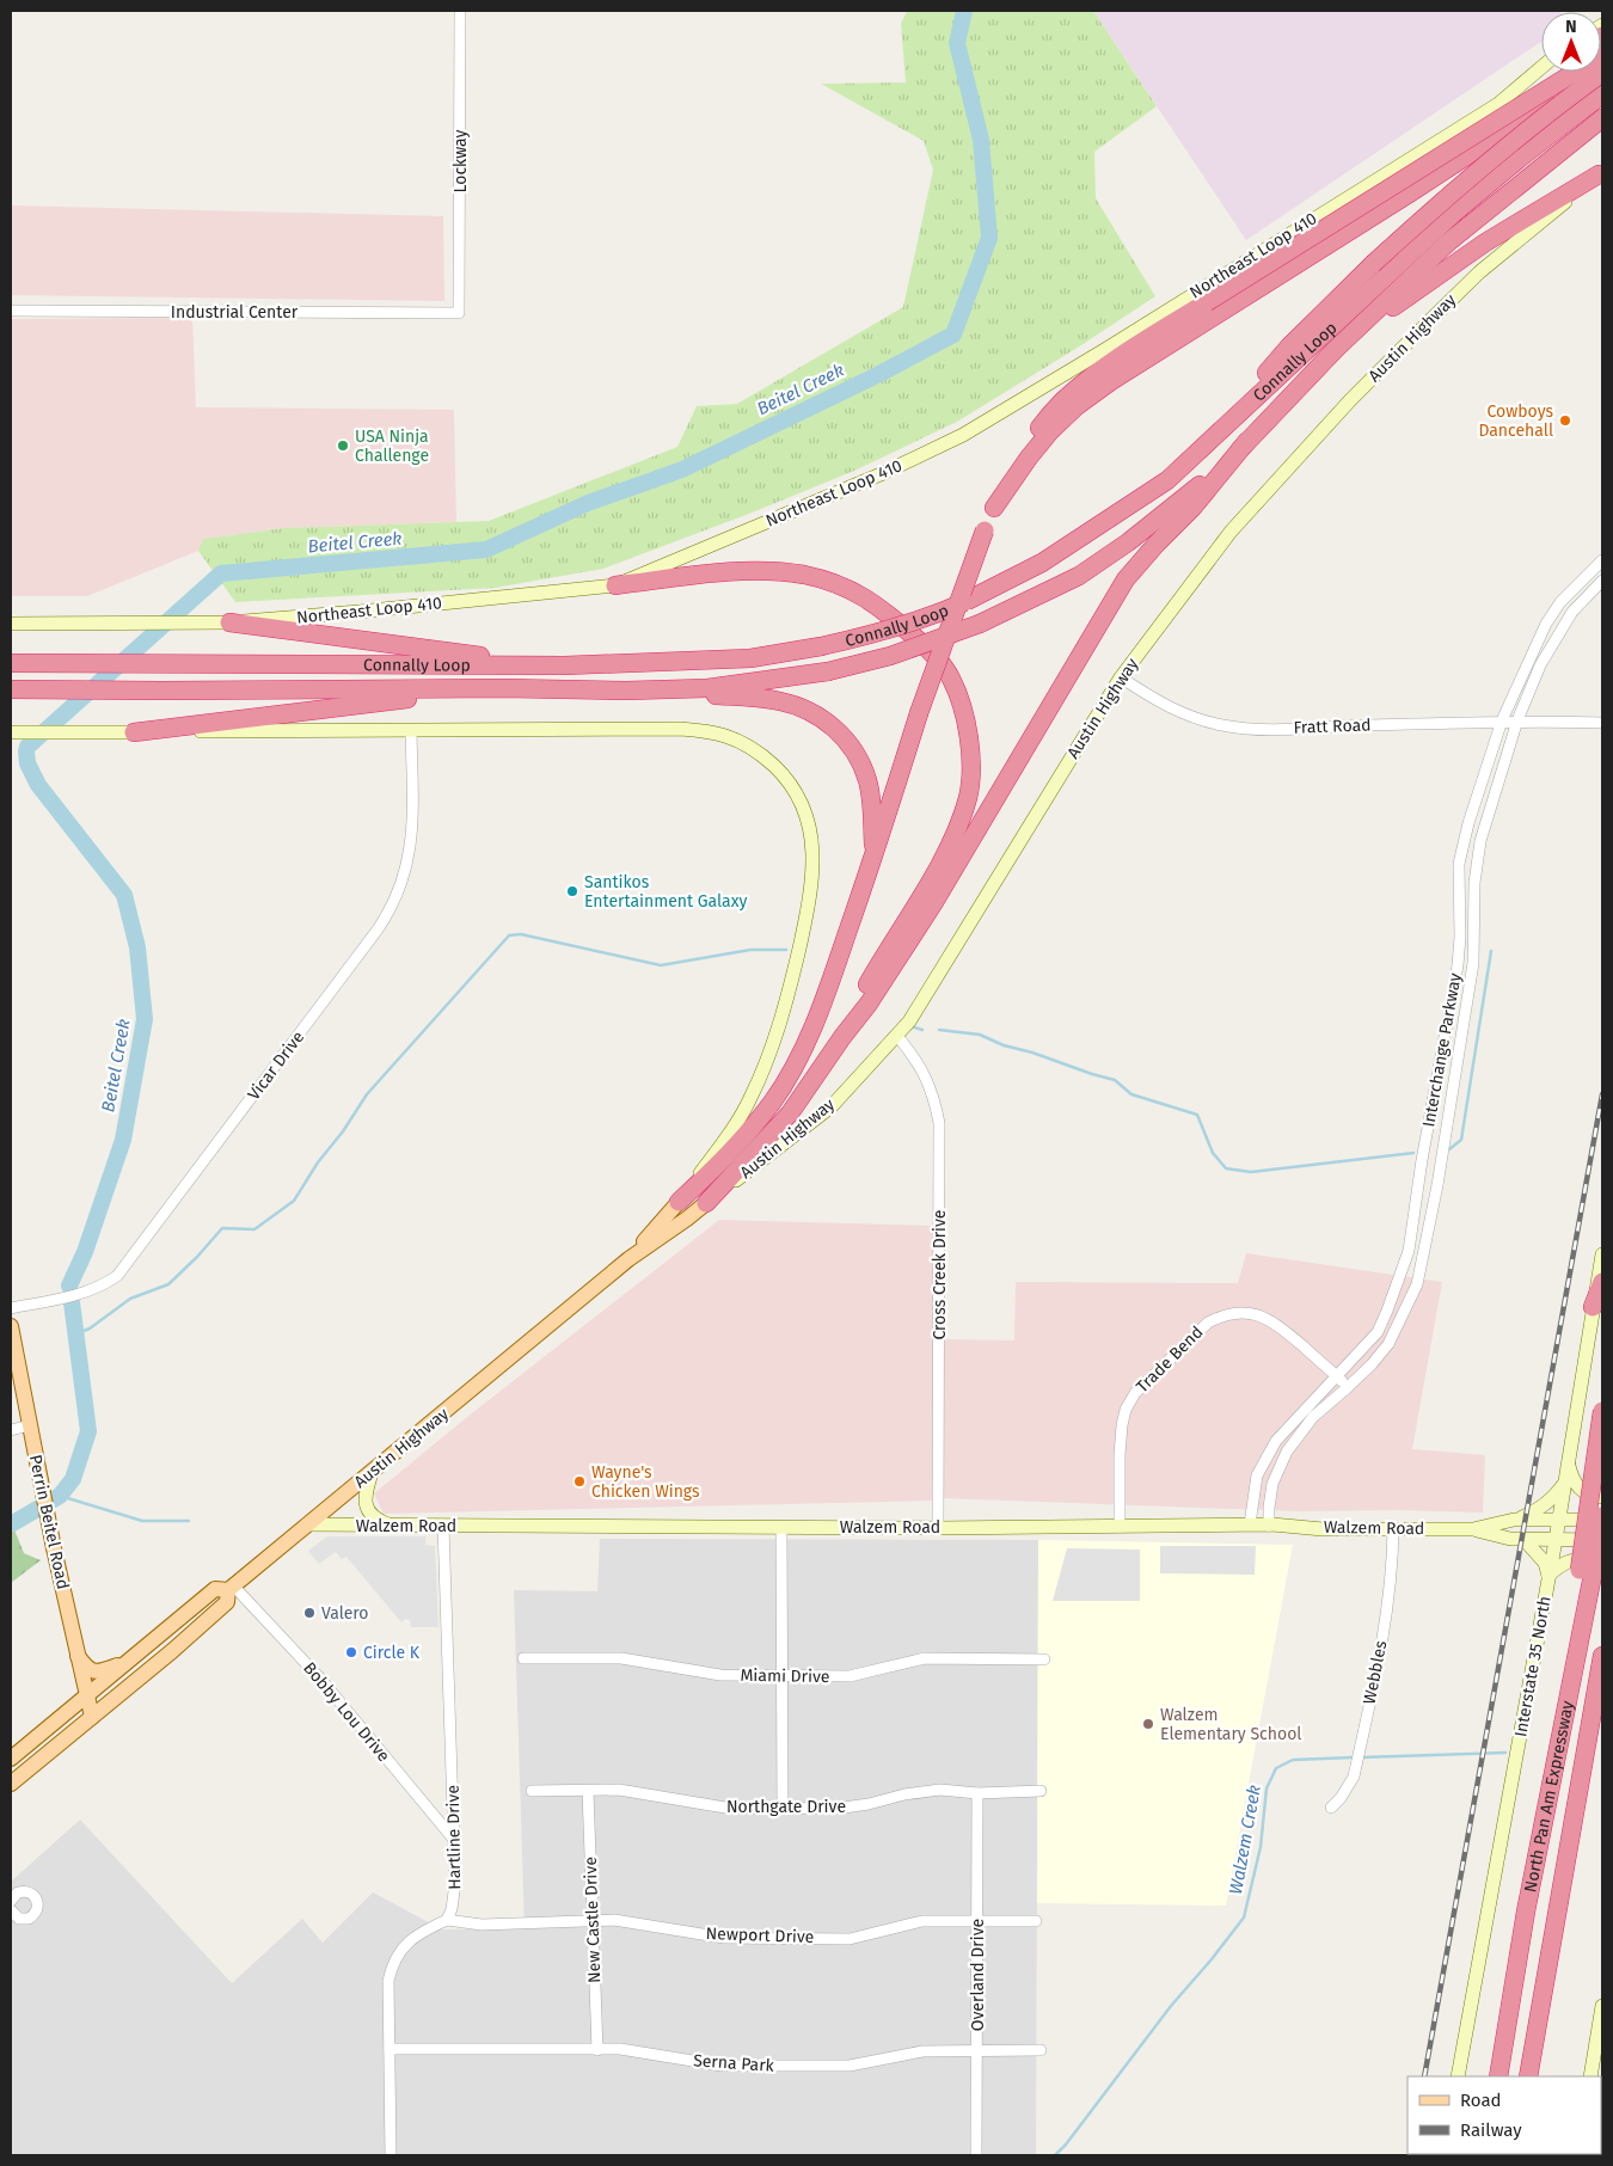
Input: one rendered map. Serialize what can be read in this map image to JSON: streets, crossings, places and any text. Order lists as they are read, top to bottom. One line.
{"streets":{"highway":["Connally Loop","North Pan Am Expressway"],"main road":["Northeast Loop 410","Austin Highway","Perrin Beitel Road","Walzem Road","Interstate 35 North"],"street":["Lockway","Industrial Center","Fratt Road","Interchange Parkway","Vicar Drive","Cross Creek Drive","Trade Bend","Webbles","Miami Drive","Bobby Lou Drive","Northgate Drive","Hartline Drive","New Castle Drive","Newport Drive","Overland Drive","Serna Park"]},"crossings":[["Lockway","Industrial Center"],["Austin Highway","Fratt Road"],["Austin Highway","Vicar Drive"],["Austin Highway","Cross Creek Drive"],["Austin Highway","Perrin Beitel Road"],["Austin Highway","Walzem Road"],["Austin Highway","Bobby Lou Drive"],["Fratt Road","Interchange Parkway"],["Interchange Parkway","Trade Bend"],["Interchange Parkway","Walzem Road"],["Cross Creek Drive","Walzem Road"],["Trade Bend","Walzem Road"],["Walzem Road","Interstate 35 North"],["Walzem Road","Webbles"],["Walzem Road","North Pan Am Expressway"],["Walzem Road","Hartline Drive"],["Bobby Lou Drive","Hartline Drive"],["Northgate Drive","New Castle Drive"],["Northgate Drive","Overland Drive"],["Hartline Drive","Newport Drive"],["New Castle Drive","Newport Drive"],["New Castle Drive","Serna Park"],["Newport Drive","Overland Drive"],["Overland Drive","Serna Park"]],"water":["Beitel Creek","Walzem Creek"],"places":["Cowboys Dancehall","USA Ninja Challenge","Santikos Entertainment Galaxy","Wayne's Chicken Wings","Valero","Circle K","Walzem Elementary School"],"legend":["Road","Railway"],"north":"top"}
